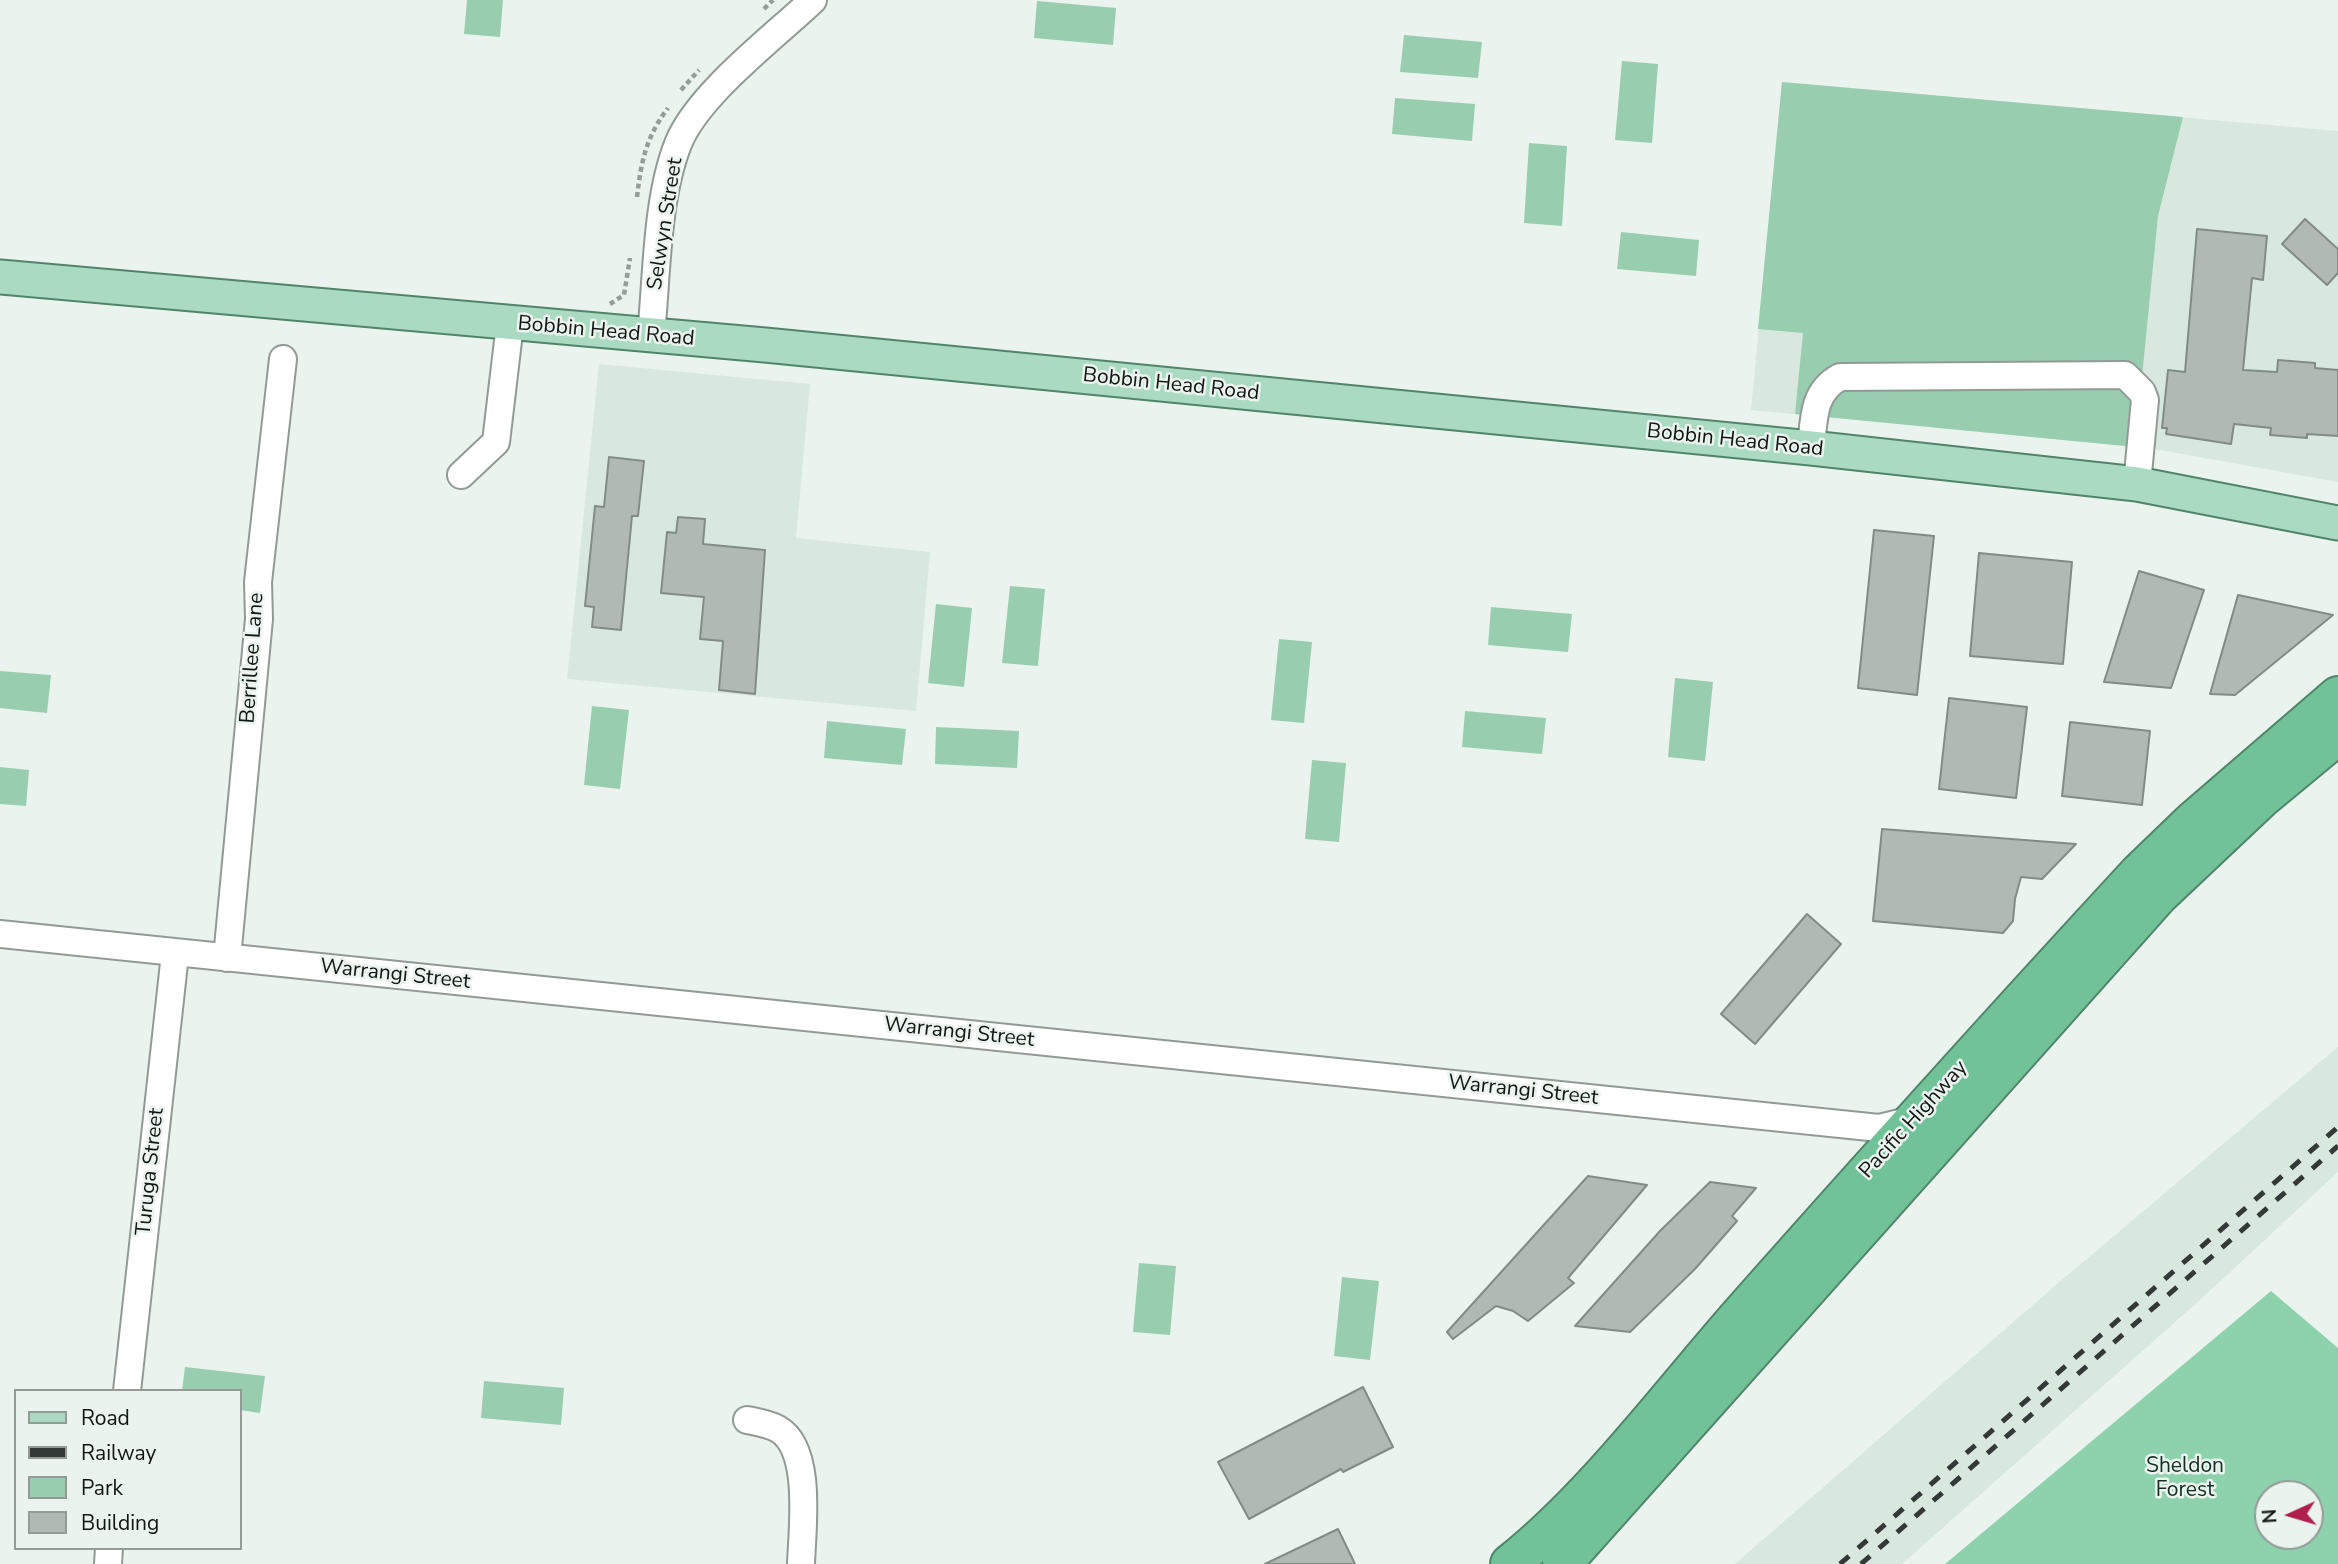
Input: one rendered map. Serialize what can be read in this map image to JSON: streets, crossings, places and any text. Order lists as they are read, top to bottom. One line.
{"streets":{"highway":["Pacific Highway"],"main road":["Bobbin Head Road"],"street":["Selwyn Street","Berrillee Lane","Warrangi Street","Turuga Street"]},"crossings":[["Selwyn Street","Bobbin Head Road"],["Berrillee Lane","Warrangi Street"],["Warrangi Street","Pacific Highway"],["Warrangi Street","Turuga Street"]],"parks":["Sheldon Forest"],"legend":["Road","Railway","Park","Building"],"north":"left"}
